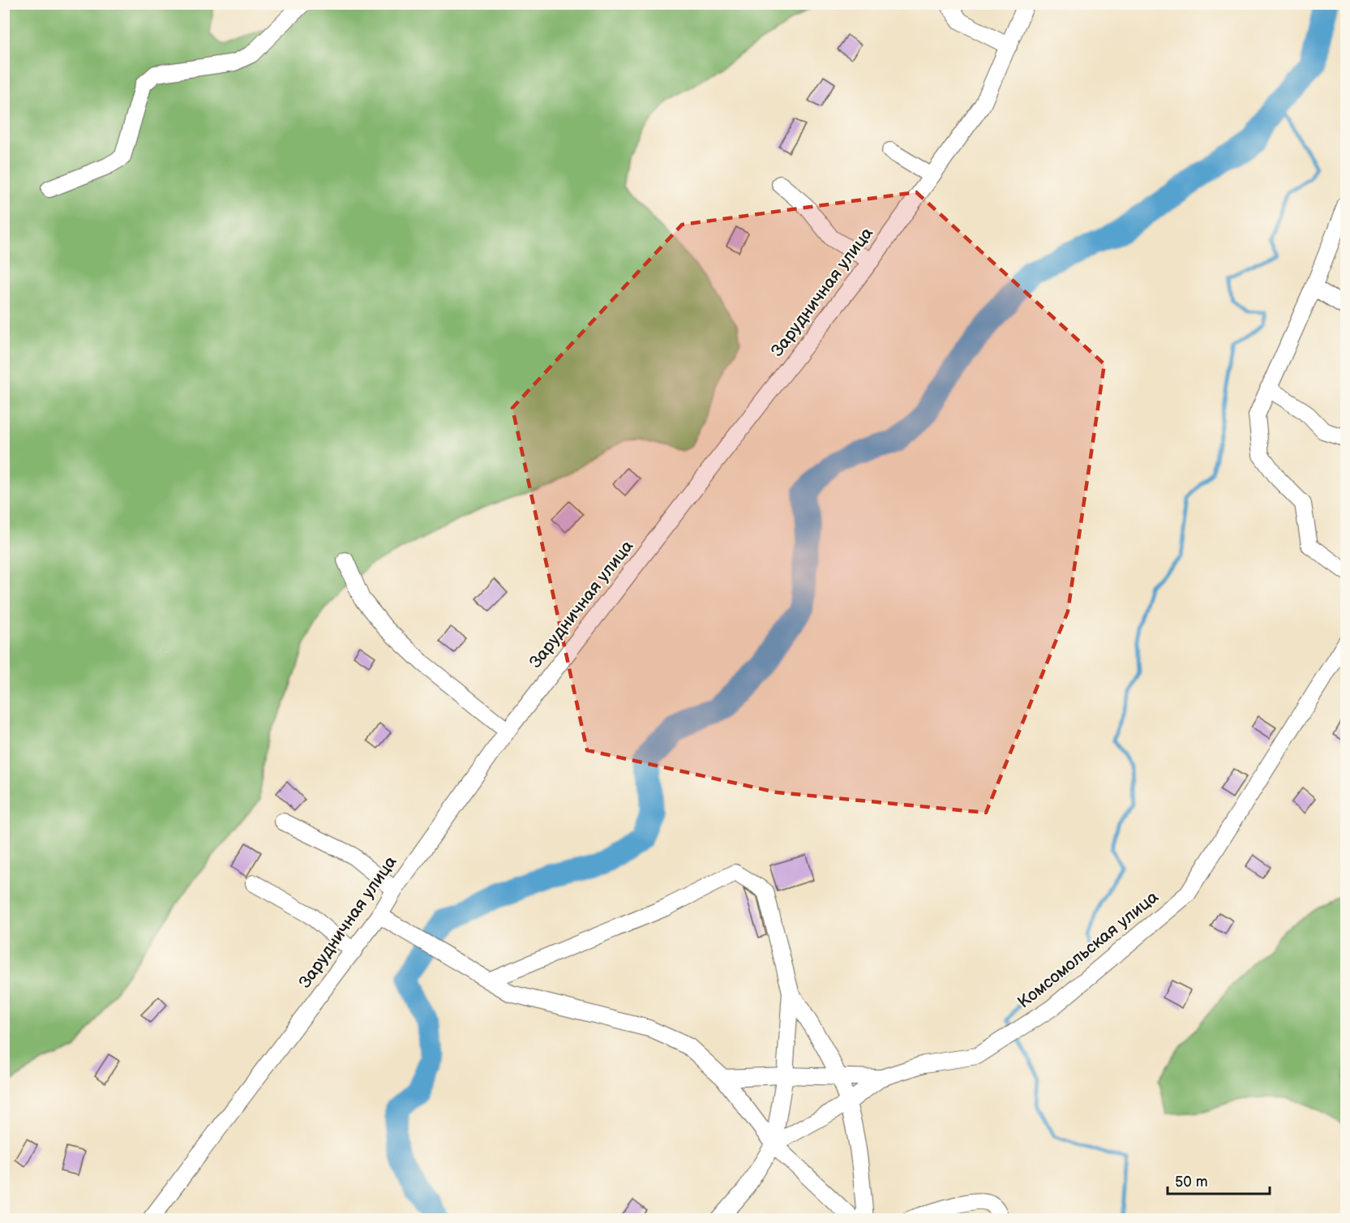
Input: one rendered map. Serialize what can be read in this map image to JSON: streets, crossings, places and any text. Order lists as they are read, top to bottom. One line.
{"streets":{"street":["Зарудничная улица","Комсомольская улица"]},"scale_bar":"50 m"}
